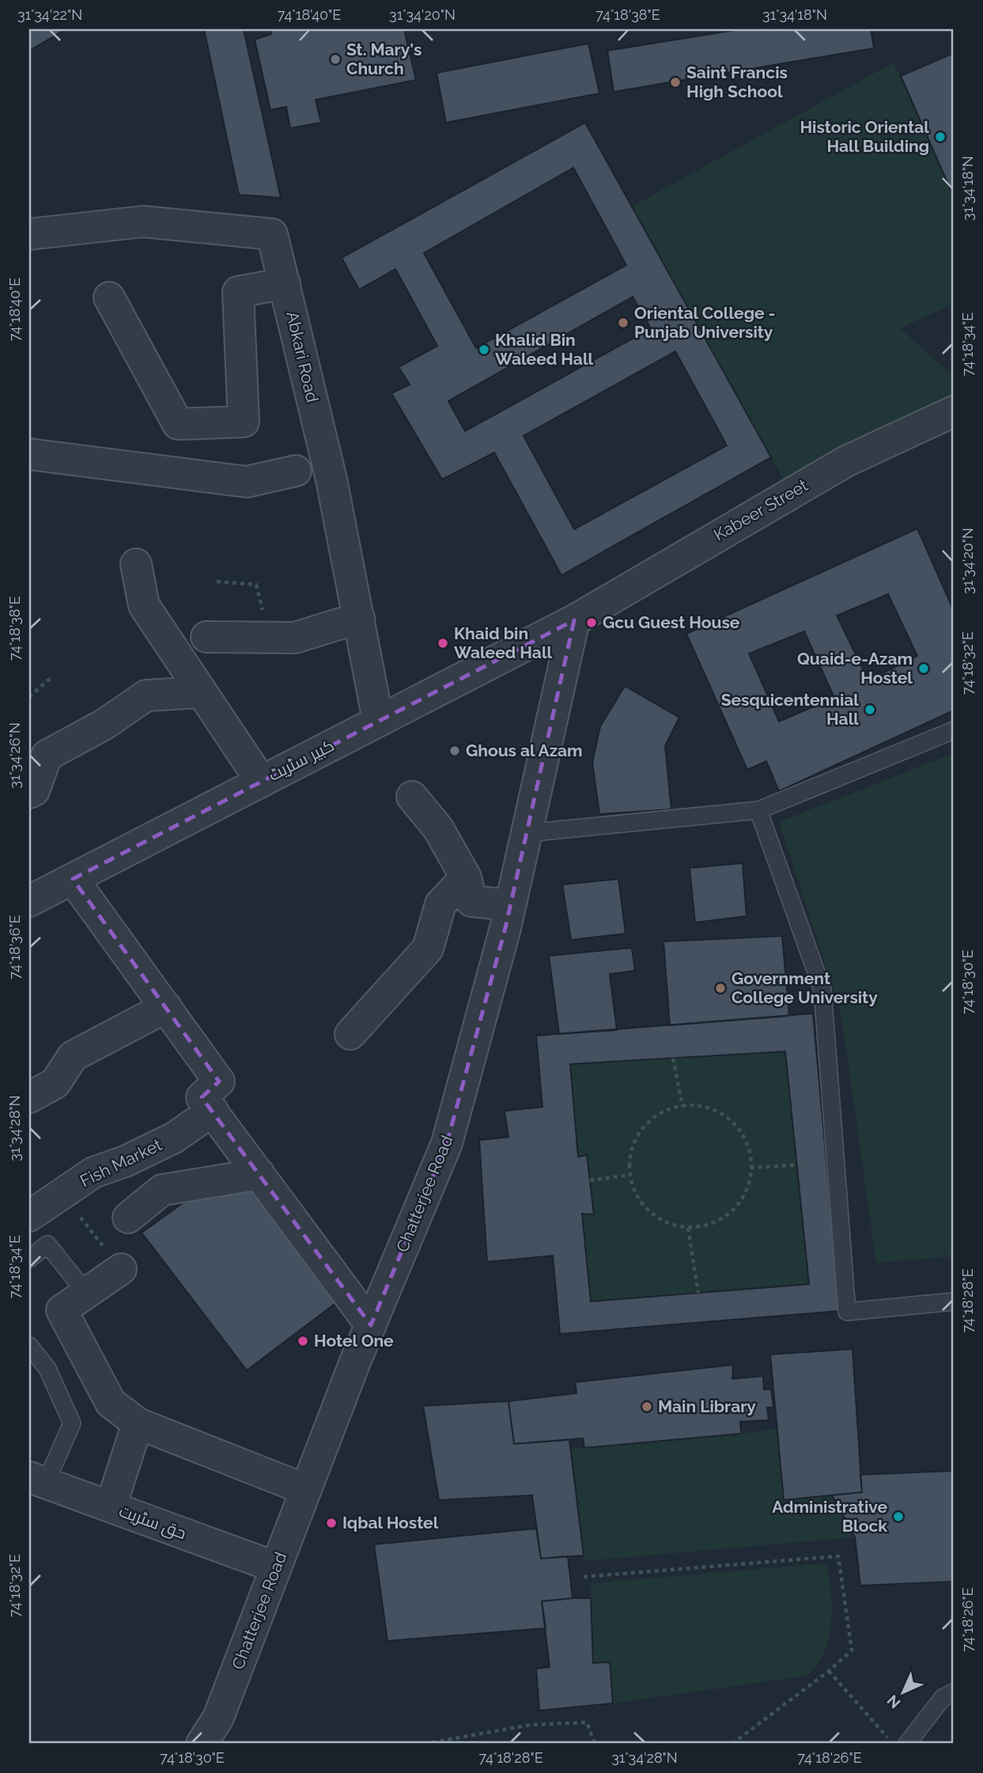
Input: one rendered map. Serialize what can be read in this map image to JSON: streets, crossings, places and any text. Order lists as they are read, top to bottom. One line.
{"streets":{"street":["Abkari Road","Kabeer Street","کبیر سٹریٹ","Fish Market","Chatterjee Road","حق سٹریت"]},"crossings":[["Abkari Road","کبیر سٹریٹ"],["Kabeer Street","کبیر سٹریٹ"],["Kabeer Street","Chatterjee Road"],["کبیر سٹریٹ","Chatterjee Road"],["Chatterjee Road","حق سٹریت"]],"places":["St. Mary's Church","Saint Francis High School","Historic Oriental Hall Building","Oriental College - Punjab University","Khalid Bin Waleed Hall","Gcu Guest House","Khaid bin Waleed Hall","Quaid-e-Azam Hostel","Sesquicentennial Hall","Ghous al Azam","Government College University","Hotel One","Main Library","Administrative Block","Iqbal Hostel"],"north":"bottom left","coordinates":["31°34'22\"N","74°18'40\"E","31°34'20\"N","74°18'38\"E","31°34'18\"N","74°18'34\"E","74°18'32\"E","31°34'26\"N","74°18'36\"E","74°18'30\"E","31°34'28\"N","74°18'28\"E","74°18'26\"E"]}
